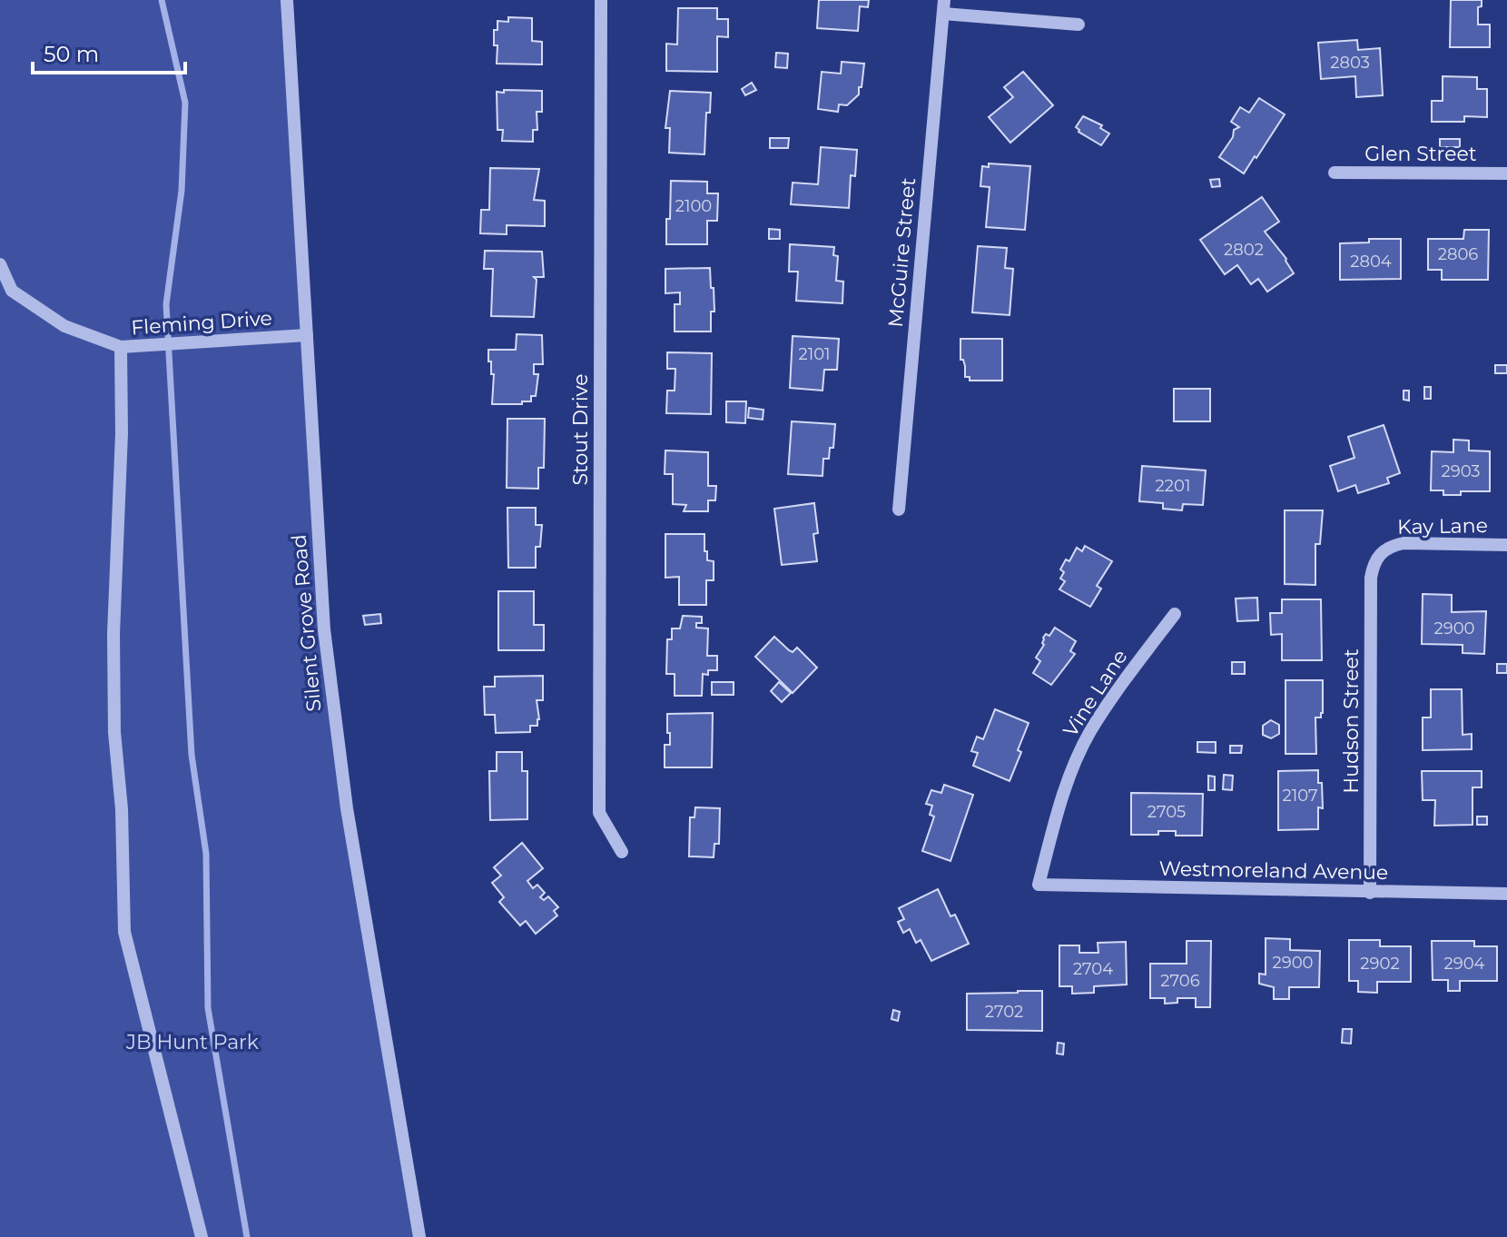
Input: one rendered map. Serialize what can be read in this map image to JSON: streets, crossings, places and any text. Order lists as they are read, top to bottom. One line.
{"streets":{"street":["Glen Street","McGuire Street","Fleming Drive","Stout Drive","Kay Lane","Silent Grove Road","Vine Lane","Hudson Street","Westmoreland Avenue"]},"crossings":[["Fleming Drive","Silent Grove Road"],["Kay Lane","Hudson Street"],["Vine Lane","Westmoreland Avenue"],["Hudson Street","Westmoreland Avenue"]],"parks":["JB Hunt Park"],"house_numbers":["2803","2100","2802","2806","2804","2101","2903","2201","2900","2107","2705","2900","2902","2904","2704","2706","2702"],"scale_bar":"50 m"}
